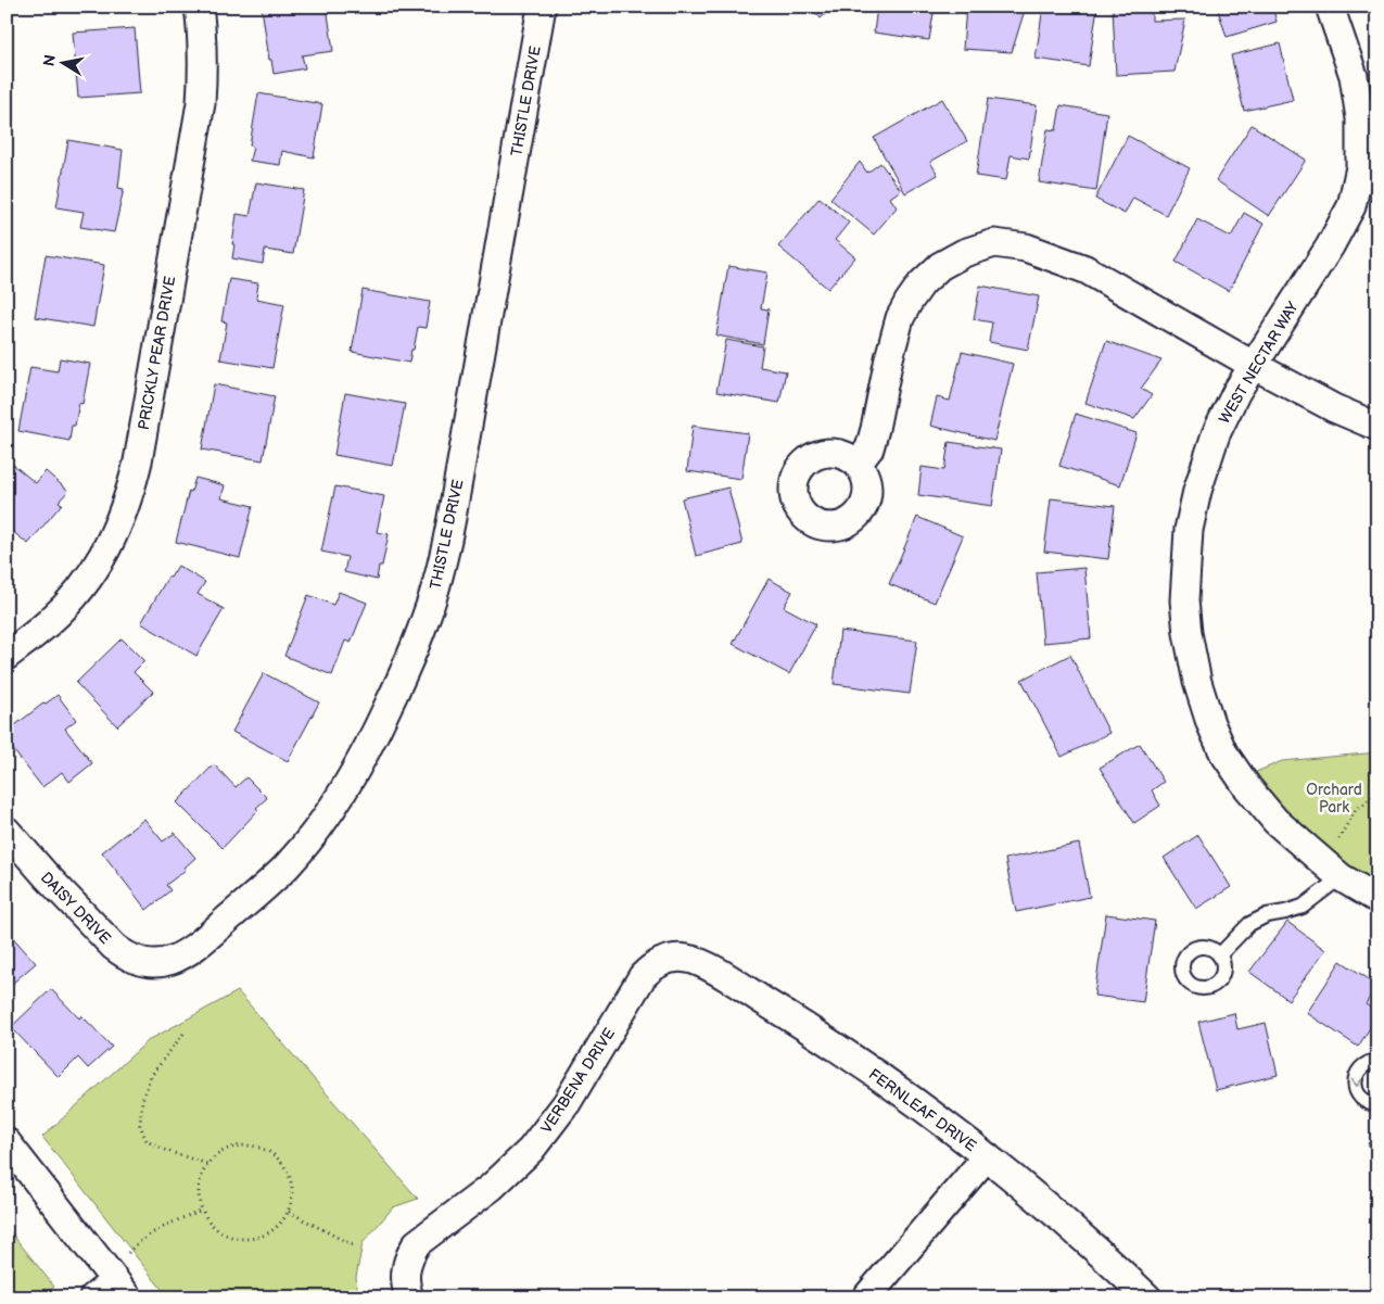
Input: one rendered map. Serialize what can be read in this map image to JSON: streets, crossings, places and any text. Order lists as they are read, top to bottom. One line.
{"streets":{"street":["THISTLE DRIVE","PRICKLY PEAR DRIVE","WEST NECTAR WAY","DAISY DRIVE","VERBENA DRIVE","FERNLEAF DRIVE"]},"crossings":[["THISTLE DRIVE","DAISY DRIVE"],["VERBENA DRIVE","FERNLEAF DRIVE"]],"parks":["Orchard Park"],"north":"left"}
